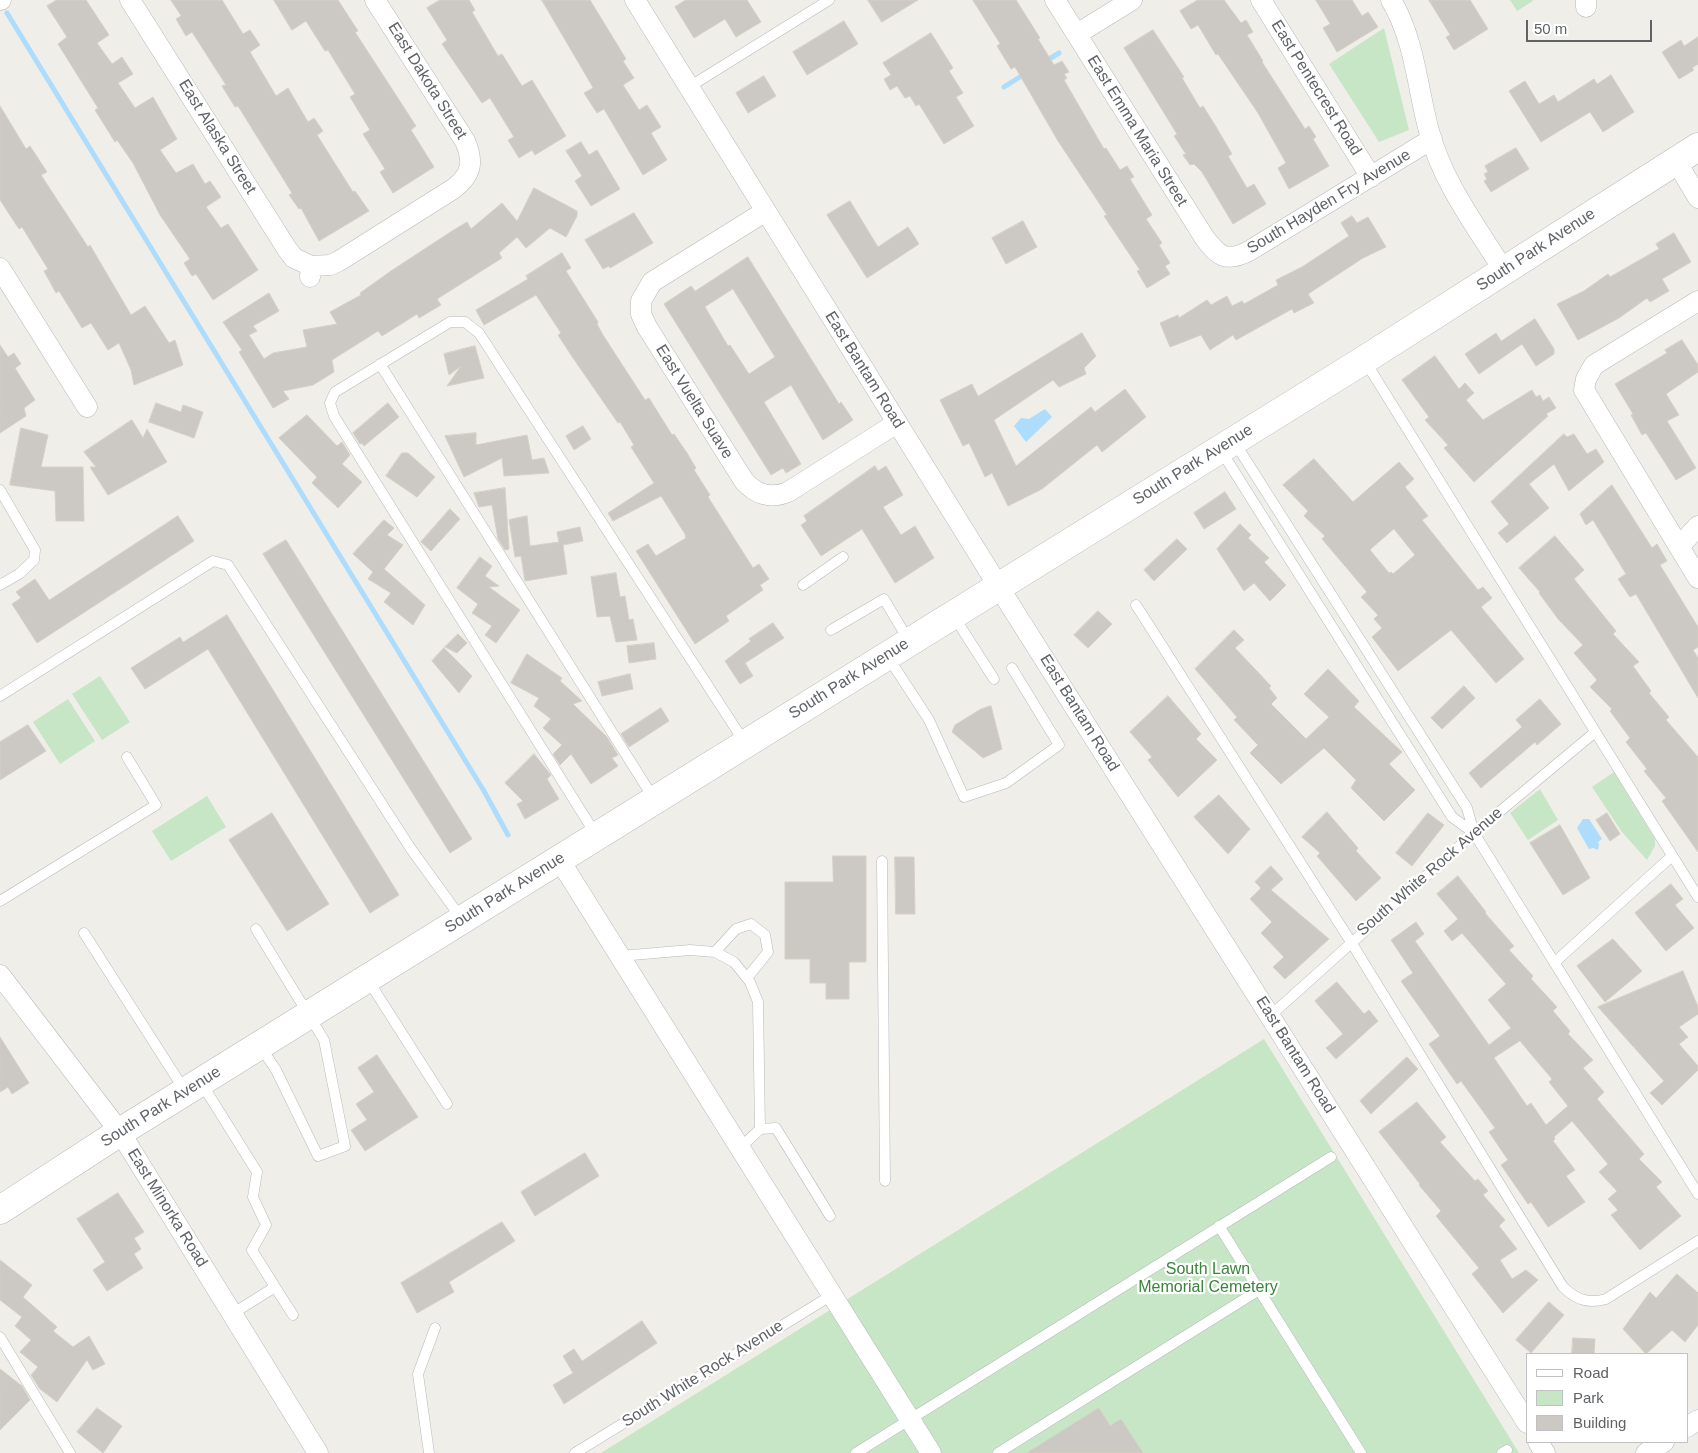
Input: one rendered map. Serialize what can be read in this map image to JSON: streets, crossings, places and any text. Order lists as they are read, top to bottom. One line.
{"streets":{"main road":["South Park Avenue"],"street":["East Dakota Street","East Pentecrest Road","East Emma Maria Street","East Alaska Street","South Hayden Fry Avenue","East Bantam Road","East Vuelta Suave","East Minorka Road"],"lane":["South White Rock Avenue"]},"crossings":[["East Dakota Street","East Alaska Street"],["East Pentecrest Road","South Hayden Fry Avenue"],["East Emma Maria Street","South Hayden Fry Avenue"],["South Park Avenue","East Bantam Road"],["South Park Avenue","East Minorka Road"],["East Bantam Road","East Vuelta Suave"],["East Bantam Road","South White Rock Avenue"]],"parks":["South Lawn Memorial Cemetery"],"legend":["Road","Park","Building"],"scale_bar":"50 m"}
